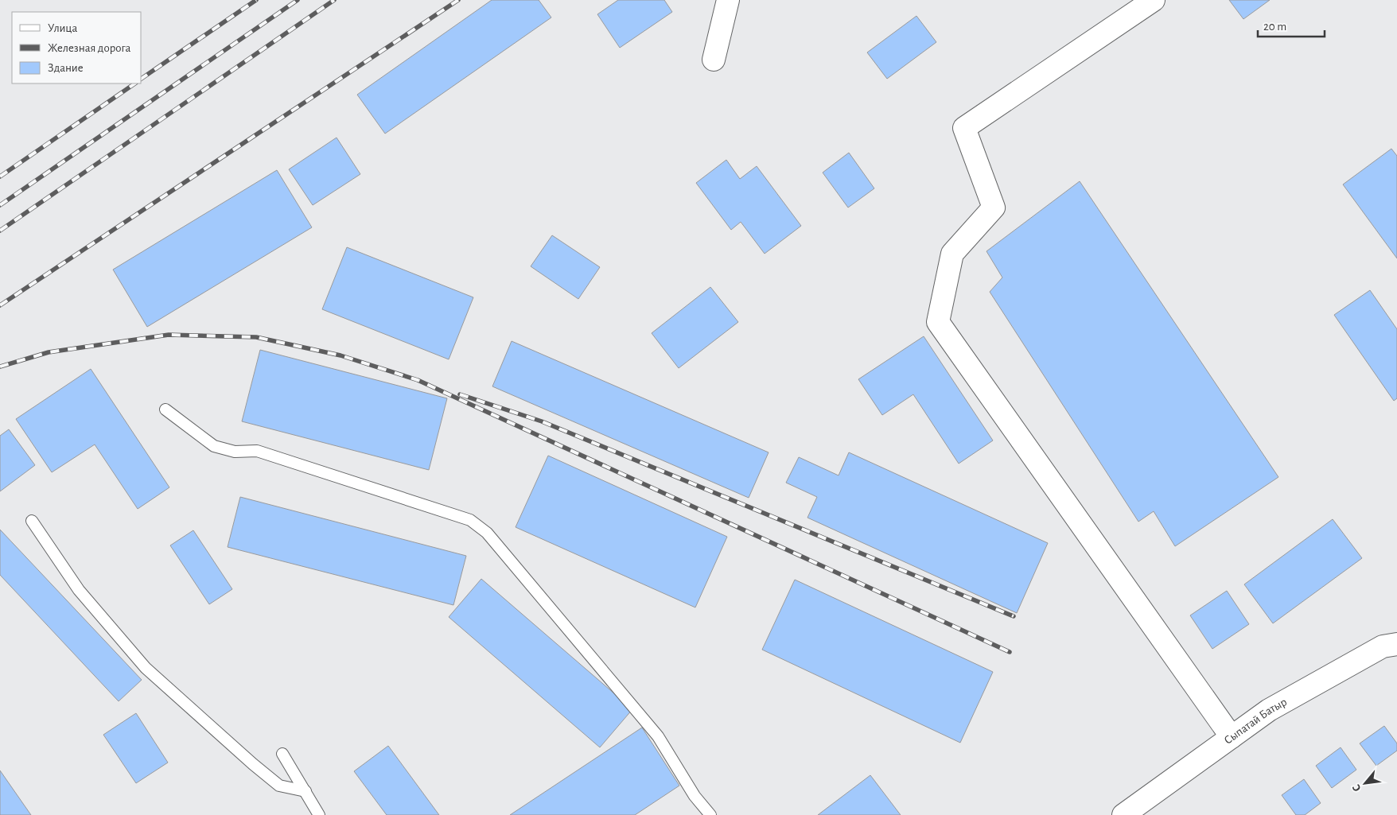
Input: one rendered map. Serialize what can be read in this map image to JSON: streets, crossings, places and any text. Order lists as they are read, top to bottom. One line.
{"streets":{"street":["Сыпатай Батыр"]},"legend":["Улица","Железная дорога","Здание"],"scale_bar":"20 m","north":"bottom left"}
